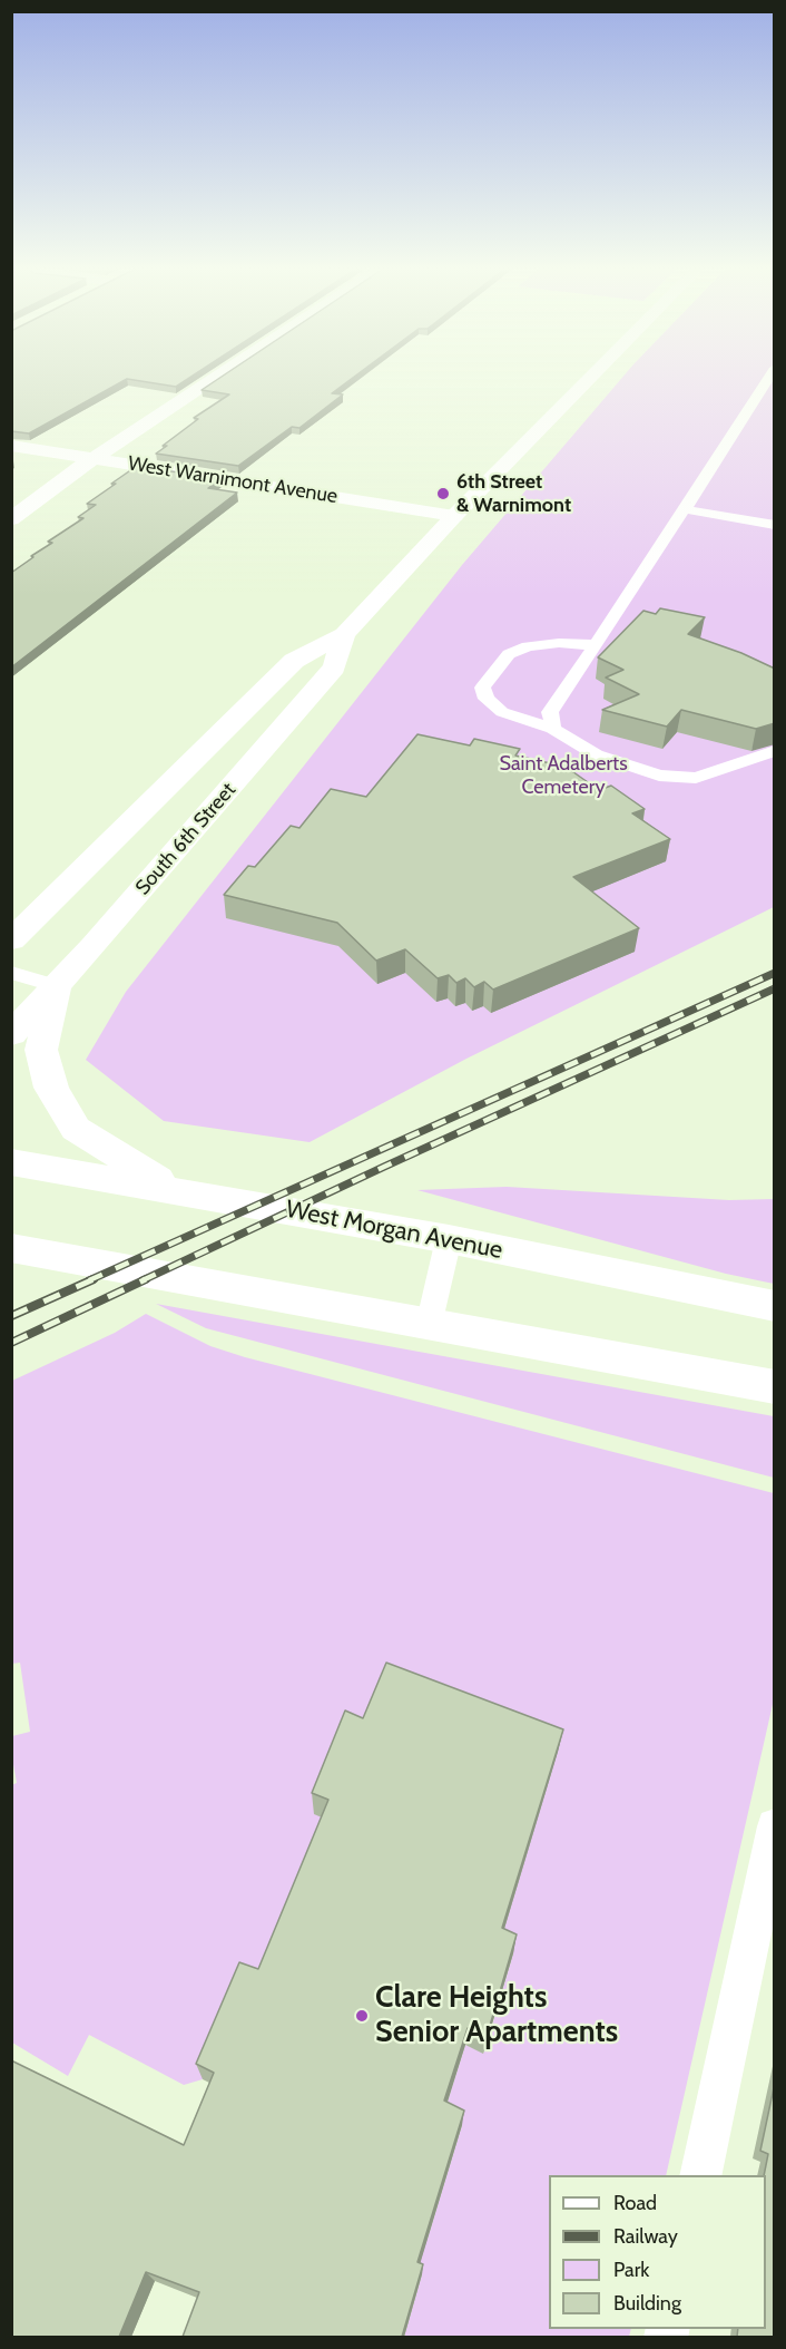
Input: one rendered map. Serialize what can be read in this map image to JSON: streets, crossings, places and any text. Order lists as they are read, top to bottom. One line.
{"streets":{"street":["West Warnimont Avenue","South 6th Street","West Morgan Avenue"]},"crossings":[["West Warnimont Avenue","South 6th Street"]],"parks":["Saint Adalberts Cemetery"],"places":["6th Street & Warnimont","Clare Heights Senior Apartments"],"legend":["Road","Railway","Park","Building"]}
